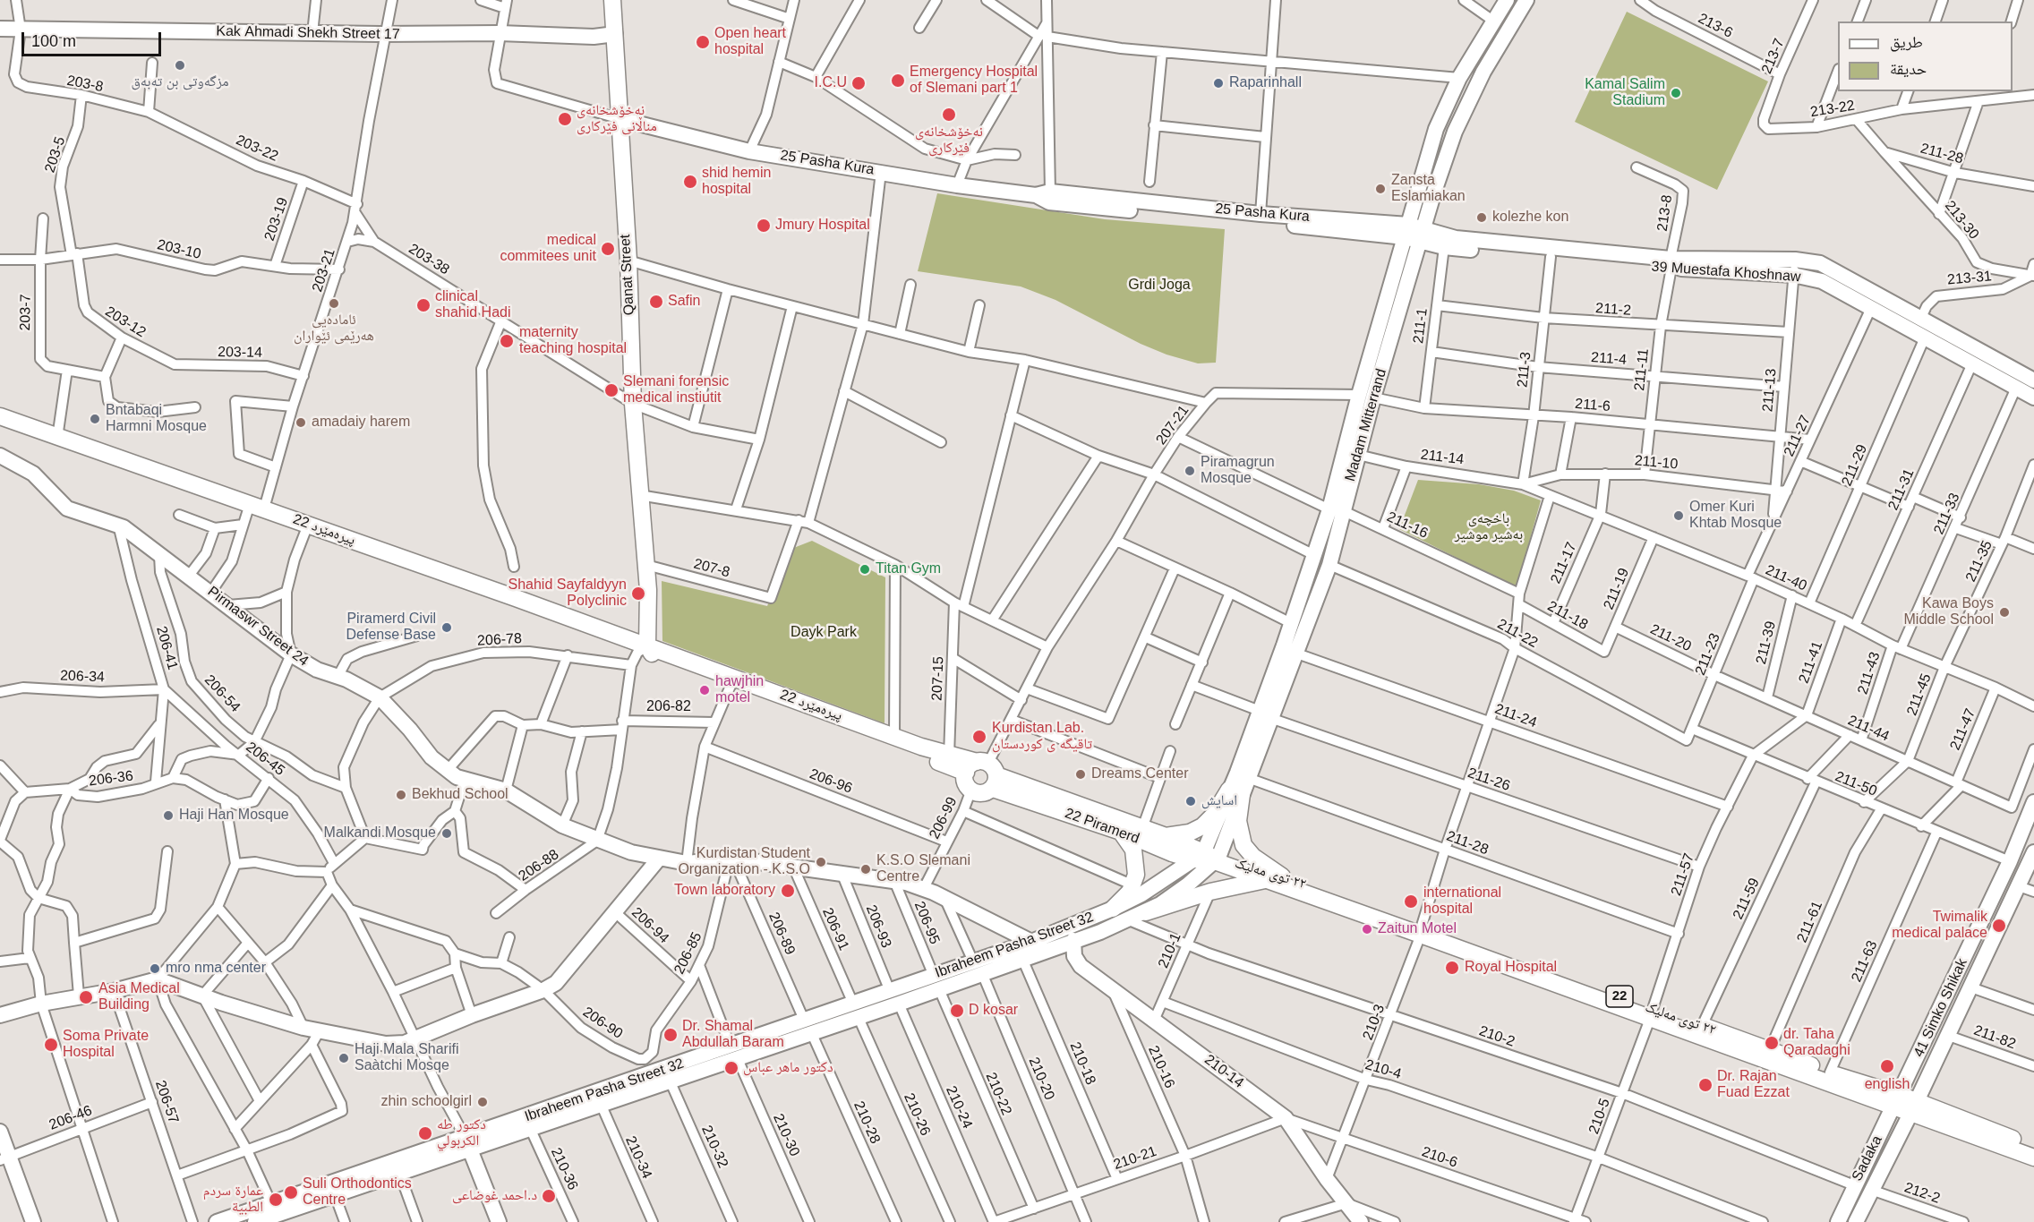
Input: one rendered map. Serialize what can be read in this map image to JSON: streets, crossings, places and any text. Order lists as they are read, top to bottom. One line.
{"streets":{"main road":["Kak Ahmadi Shekh Street 17","25 Pasha Kura","39 Muestafa Khoshnaw","Qanat Street","Madam Mitterrand","22 پیرەمێرد","Pirmaswr Street 24","22 Piramerd","٢٢ توی مەلیک","Ibraheem Pasha Street 32","22","41 Simko Shikak","210-14","Sadaka"],"street":["213-6","213-7","203-8","213-22","203-22","211-28","203-5","213-8","203-19","213-30","203-10","203-38","203-21","213-31","211-2","203-7","203-12","211-1","203-14","211-4","211-3","211-11","211-13","211-6","207-21","211-27","211-14","211-10","211-29","211-31","211-33","211-16","211-35","211-17","207-8","211-40","211-19","211-18","211-22","211-20","206-78","211-39","206-41","211-23","211-41","211-43","206-34","207-15","206-54","211-45","206-82","211-24","211-44","211-47","206-45","206-36","211-26","206-96","211-50","206-99","206-88","211-57","211-59","211-61","206-95","206-94","206-93","206-91","206-89","210-1","206-85","211-63","210-3","206-90","210-2","211-82","210-18","210-16","210-4","210-20","210-22","206-57","210-24","210-26","210-5","206-46","210-28","210-30","210-32","210-34","210-6","210-21","210-36","212-2"]},"crossings":[["213-6","213-7"],["Kak Ahmadi Shekh Street 17","203-8"],["Kak Ahmadi Shekh Street 17","203-21"],["Kak Ahmadi Shekh Street 17","Qanat Street"],["213-7","213-22"],["203-8","203-22"],["203-8","203-5"],["203-22","203-19"],["203-22","203-38"],["203-22","203-21"],["211-28","213-30"],["211-28","Madam Mitterrand"],["211-28","211-57"],["211-28","210-3"],["203-5","203-10"],["203-5","203-12"],["25 Pasha Kura","39 Muestafa Khoshnaw"],["25 Pasha Kura","Qanat Street"],["25 Pasha Kura","Madam Mitterrand"],["213-8","39 Muestafa Khoshnaw"],["213-8","211-11"],["203-19","203-10"],["213-30","213-31"],["203-10","203-21"],["203-10","203-7"],["203-10","203-12"],["203-38","203-21"],["203-38","Qanat Street"],["203-21","203-14"],["203-21","22 پیرەمێرد"],["203-21","Pirmaswr Street 24"],["39 Muestafa Khoshnaw","213-31"],["39 Muestafa Khoshnaw","211-1"],["39 Muestafa Khoshnaw","211-3"],["39 Muestafa Khoshnaw","211-11"],["39 Muestafa Khoshnaw","211-13"],["39 Muestafa Khoshnaw","Madam Mitterrand"],["39 Muestafa Khoshnaw","211-27"],["39 Muestafa Khoshnaw","211-29"],["39 Muestafa Khoshnaw","211-31"],["39 Muestafa Khoshnaw","211-33"],["Qanat Street","22 پیرەمێرد"],["Qanat Street","207-8"],["211-2","211-1"],["211-2","211-3"],["211-2","211-11"],["211-2","211-13"],["203-12","203-14"],["211-1","211-4"],["211-1","211-6"],["211-4","211-3"],["211-4","211-11"],["211-4","211-13"],["211-3","211-6"],["211-3","211-14"],["211-3","211-10"],["211-3","211-40"],["211-11","211-6"],["211-11","211-10"],["211-13","211-6"],["211-13","211-27"],["211-13","211-10"],["211-6","207-21"],["211-6","Madam Mitterrand"],["211-6","211-27"],["207-21","211-16"],["207-21","22 پیرەمێرد"],["207-21","22 Piramerd"],["Madam Mitterrand","211-14"],["Madam Mitterrand","211-16"],["Madam Mitterrand","211-22"],["Madam Mitterrand","211-24"],["Madam Mitterrand","211-26"],["Madam Mitterrand","22 Piramerd"],["Madam Mitterrand","٢٢ توی مەلیک"],["Madam Mitterrand","Ibraheem Pasha Street 32"],["211-27","211-10"],["211-27","211-40"],["211-27","211-23"],["211-14","211-10"],["211-14","211-40"],["211-10","211-17"],["211-10","211-40"],["211-29","211-40"],["211-31","211-40"],["211-33","211-40"],["211-33","211-43"],["211-16","210-3"],["22 پیرەمێرد","207-15"],["22 پیرەمێرد","22 Piramerd"],["211-35","211-40"],["211-35","211-45"],["211-17","211-40"],["211-17","211-18"],["211-40","211-19"],["211-40","211-39"],["211-40","211-23"],["211-40","211-41"],["211-40","211-43"],["211-40","211-45"],["211-40","211-47"],["211-40","210-3"],["211-19","211-18"],["211-19","211-20"],["211-18","210-3"],["Pirmaswr Street 24","206-78"],["Pirmaswr Street 24","206-41"],["Pirmaswr Street 24","206-54"],["Pirmaswr Street 24","206-99"],["Pirmaswr Street 24","206-88"],["Pirmaswr Street 24","206-95"],["Pirmaswr Street 24","206-93"],["Pirmaswr Street 24","206-91"],["Pirmaswr Street 24","206-89"],["Pirmaswr Street 24","Ibraheem Pasha Street 32"],["Pirmaswr Street 24","206-85"],["Pirmaswr Street 24","210-20"],["211-22","211-23"],["211-22","210-3"],["211-20","211-23"],["211-20","211-44"],["211-39","211-44"],["206-41","206-34"],["206-41","206-45"],["206-41","206-36"],["211-23","211-44"],["211-23","211-50"],["211-41","211-44"],["211-43","211-44"],["206-34","206-45"],["211-45","211-44"],["211-24","211-57"],["211-24","210-3"],["211-44","211-47"],["211-44","211-59"],["211-26","211-57"],["211-26","210-3"],["206-96","206-99"],["211-50","211-57"],["211-50","211-59"],["211-50","211-61"],["211-50","211-63"],["211-50","41 Simko Shikak"],["22 Piramerd","٢٢ توی مەلیک"],["22 Piramerd","Ibraheem Pasha Street 32"],["٢٢ توی مەلیک","211-57"],["٢٢ توی مەلیک","211-59"],["٢٢ توی مەلیک","211-61"],["٢٢ توی مەلیک","Ibraheem Pasha Street 32"],["٢٢ توی مەلیک","211-63"],["٢٢ توی مەلیک","41 Simko Shikak"],["٢٢ توی مەلیک","210-3"],["٢٢ توی مەلیک","210-5"],["٢٢ توی مەلیک","Sadaka"],["211-57","210-5"],["206-95","Ibraheem Pasha Street 32"],["206-95","210-22"],["206-94","206-85"],["206-93","Ibraheem Pasha Street 32"],["206-91","Ibraheem Pasha Street 32"],["206-91","210-26"],["206-89","Ibraheem Pasha Street 32"],["206-89","206-85"],["Ibraheem Pasha Street 32","210-2"],["Ibraheem Pasha Street 32","210-18"],["Ibraheem Pasha Street 32","210-14"],["Ibraheem Pasha Street 32","210-20"],["Ibraheem Pasha Street 32","210-22"],["Ibraheem Pasha Street 32","210-24"],["Ibraheem Pasha Street 32","210-26"],["Ibraheem Pasha Street 32","210-28"],["Ibraheem Pasha Street 32","210-30"],["Ibraheem Pasha Street 32","210-32"],["Ibraheem Pasha Street 32","210-34"],["Ibraheem Pasha Street 32","210-36"],["210-1","210-2"],["210-1","210-4"],["210-1","210-14"],["206-85","206-90"],["206-85","210-30"],["41 Simko Shikak","211-82"],["41 Simko Shikak","Sadaka"],["41 Simko Shikak","212-2"],["210-3","210-2"],["210-3","210-4"],["210-3","210-14"],["210-3","210-6"],["210-2","210-5"],["210-2","Sadaka"],["210-18","210-21"],["210-16","210-14"],["210-16","210-21"],["210-4","210-5"],["210-14","210-6"],["210-14","210-21"],["210-20","210-21"],["210-22","210-21"],["206-57","206-46"],["210-24","210-21"],["210-5","210-6"],["210-6","210-21"]],"parks":["Grdi Joga","باخچەی بەشیر موشیر","Dayk Park"],"places":["Open heart hospital","مزگەوتی بن تەبەق","Emergency Hospital of Slemani part 1","I.C.U","Raparinhall","Kamal Salim Stadium","نەخۆشخانەی فێرکاری","نەخۆشخانەی مناڵانی فێركاری","shid hemin hospital","Zansta Eslamiakan","kolezhe kon","Jmury Hospital","medical commitees unit","Safin","ئامادەیی ھەرێمی ئێواران","clinical shahid Hadi","maternity teaching hospital","Slemani forensic medical instiutit","Bntabaqi Harmni Mosque","amadaiy harem","Piramagrun Mosque","Omer Kuri Khtab Mosque","Titan Gym","Shahid Sayfaldyyn Polyclinic","Kawa Boys Middle School","Piramerd Civil Defense Base","hawjhin motel","Kurdistan Lab. تاقيگه ى كوردستان","Dreams Center","Bekhud School","اسايش","Haji Han Mosque","Malkandi Mosque","Kurdistan Student Organization - K.S.O","K.S.O Slemani Centre","Town laboratory","international hospital","Twimalik medical palace","Zaitun Motel","Royal Hospital","mro nma center","Asia Medical Building","D kosar","Dr. Shamal Abdullah Baram","dr. Taha Qaradaghi","Soma Private Hospital","Haji Mala Sharifi Saàtchi Mosqe","english","دكتور ماهر عباس","Dr. Rajan Fuad Ezzat","zhin schoolgirl","دكتور طه الكربولي","Suli Orthodontics Centre","د.احمد غوضاعی","عمارة سردم الطبية"],"legend":["طريق","حديقة"],"scale_bar":"100 m"}
